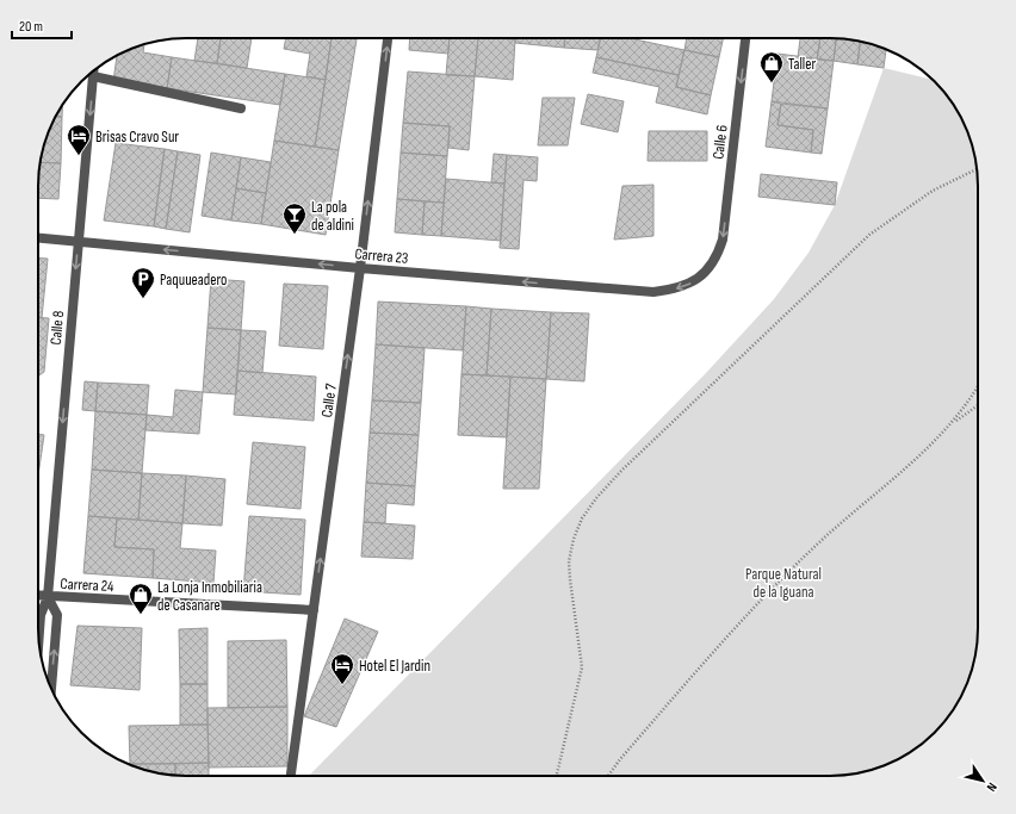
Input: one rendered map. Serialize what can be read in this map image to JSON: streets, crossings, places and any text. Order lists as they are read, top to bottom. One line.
{"streets":{"street":["Calle 6","Carrera 23","Calle 8","Calle 7","Carrera 24"]},"crossings":[["Calle 6","Carrera 23"],["Carrera 23","Calle 8"],["Carrera 23","Calle 7"],["Calle 8","Carrera 24"],["Calle 7","Carrera 24"]],"one_way":["Calle 6","Carrera 23","Calle 7"],"parks":["Parque Natural de la Iguana"],"places":{"shop":["Taller","La Lonja Inmobiliaria de Casanare"],"hotel":["Brisas Cravo Sur","Hotel El Jardin"],"bar":["La pola de aldini"],"parking":["Paquueadero"]},"scale_bar":"20 m","north":"bottom right"}
